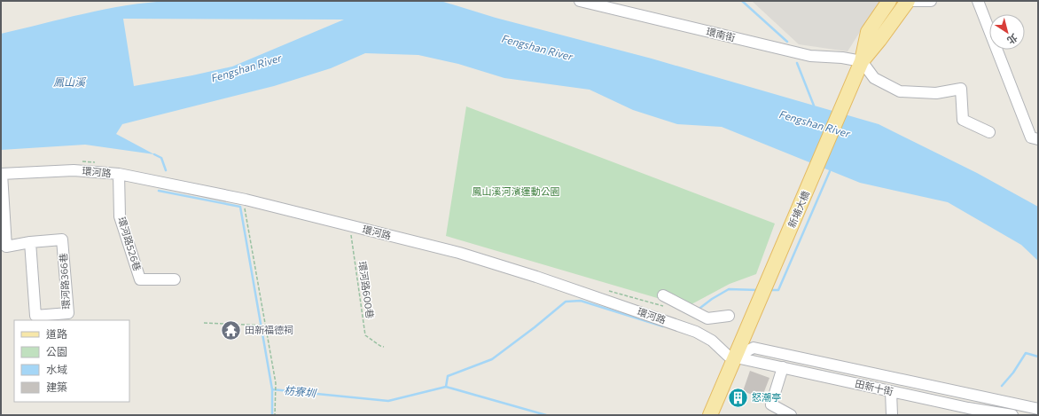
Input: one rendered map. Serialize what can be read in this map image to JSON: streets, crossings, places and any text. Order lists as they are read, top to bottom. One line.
{"streets":{"main road":["新埔大橋"],"street":["環南街","環河路","環河路526巷","環河路366巷","田新十街"],"path":["環河路600巷"]},"crossings":[["環南街","新埔大橋"],["環河路","新埔大橋"],["環河路","環河路526巷"],["環河路","環河路366巷"],["環河路","環河路600巷"],["環河路","田新十街"],["新埔大橋","田新十街"]],"water":["Fengshan River","鳳山溪","枋寮圳"],"parks":["鳳山溪河濱運動公園"],"places":{"temple":["田新福德祠"],"building":["怒潮亭"]},"legend":["道路","公園","水域","建築"],"north":"bottom right"}
